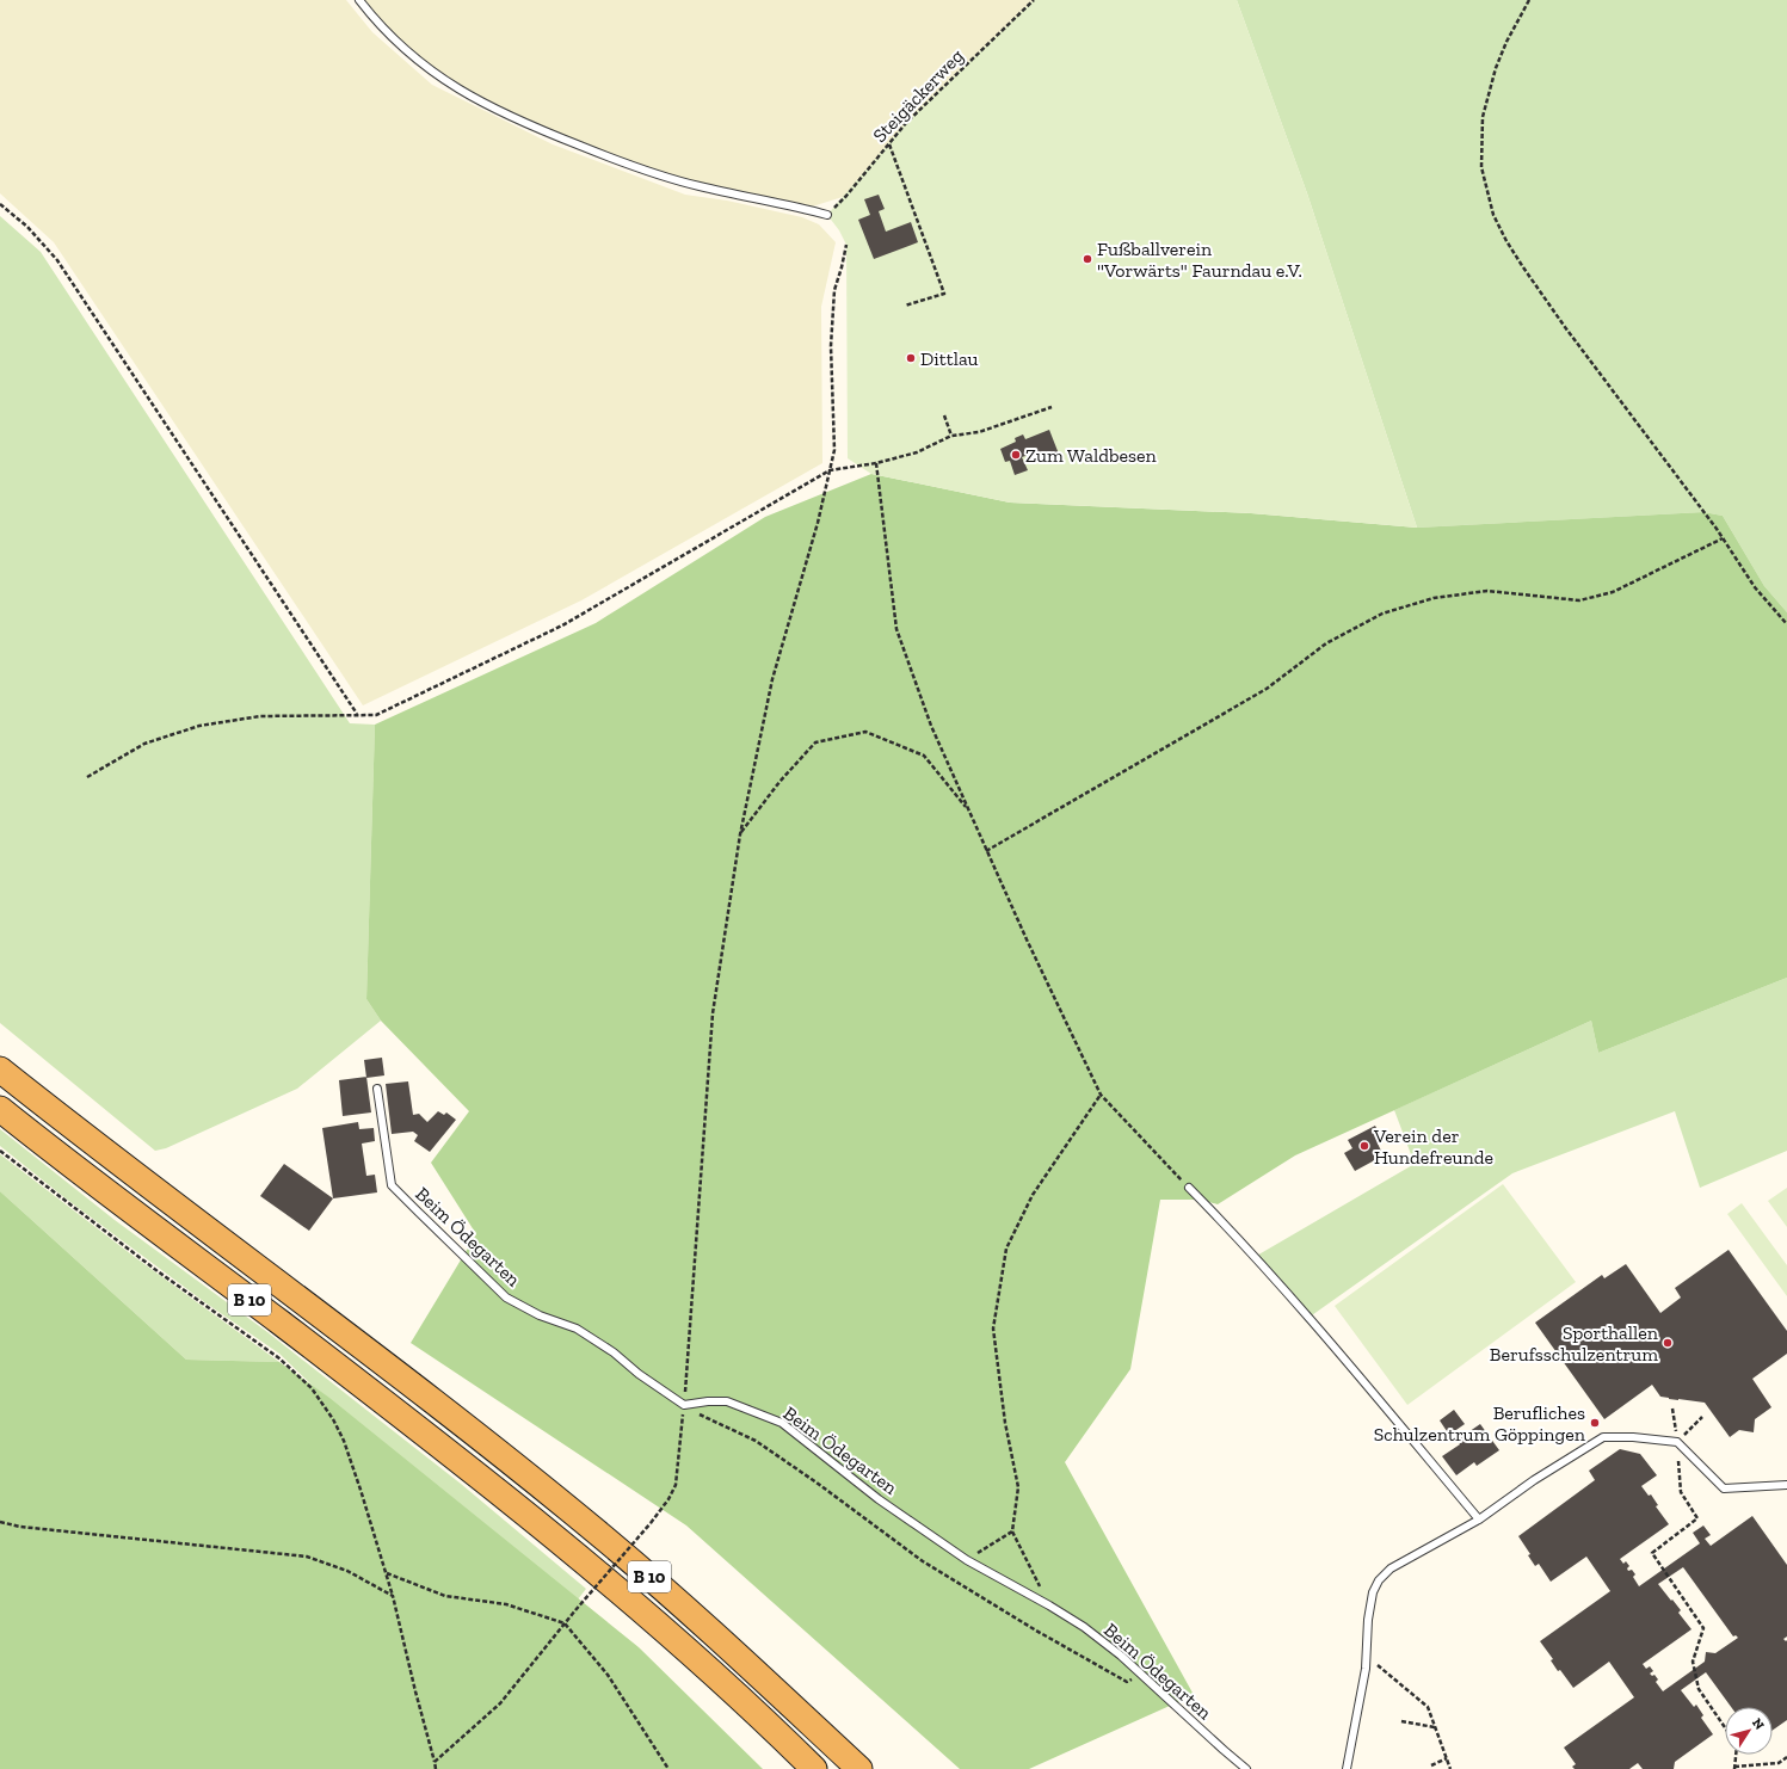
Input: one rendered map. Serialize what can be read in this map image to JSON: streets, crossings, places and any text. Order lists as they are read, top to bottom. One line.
{"streets":{"highway":["B 10"],"lane":["Beim Ödegarten"],"path":["Steigäckerweg"]},"places":["Fußballverein \"Vorwärts\" Faurndau e.V.","Dittlau","Zum Waldbesen","Verein der Hundefreunde","Sporthallen Berufsschulzentrum","Berufliches Schulzentrum Göppingen"],"north":"top right"}
